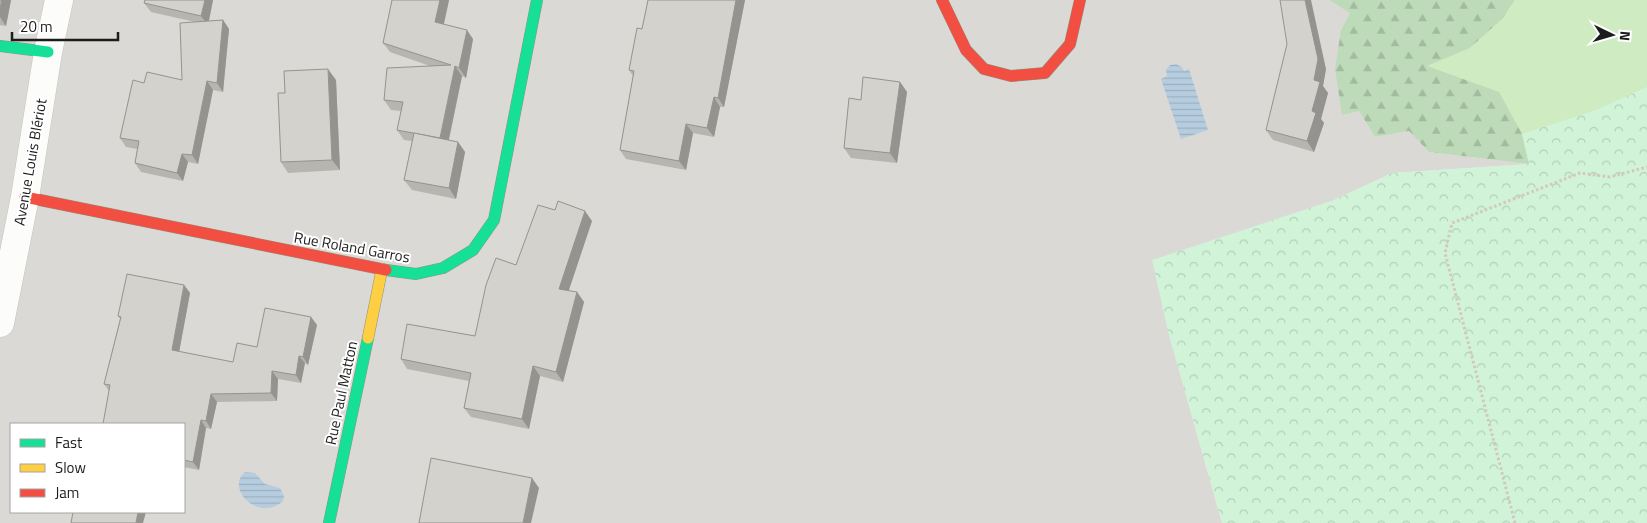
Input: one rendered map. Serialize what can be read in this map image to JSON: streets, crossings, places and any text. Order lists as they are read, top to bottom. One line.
{"streets":{"street":["Avenue Louis Blériot","Rue Roland Garros","Rue Paul Matton"]},"crossings":[["Avenue Louis Blériot","Rue Roland Garros"],["Rue Roland Garros","Rue Paul Matton"]],"legend":["Fast","Slow","Jam"],"scale_bar":"20 m","north":"right"}
